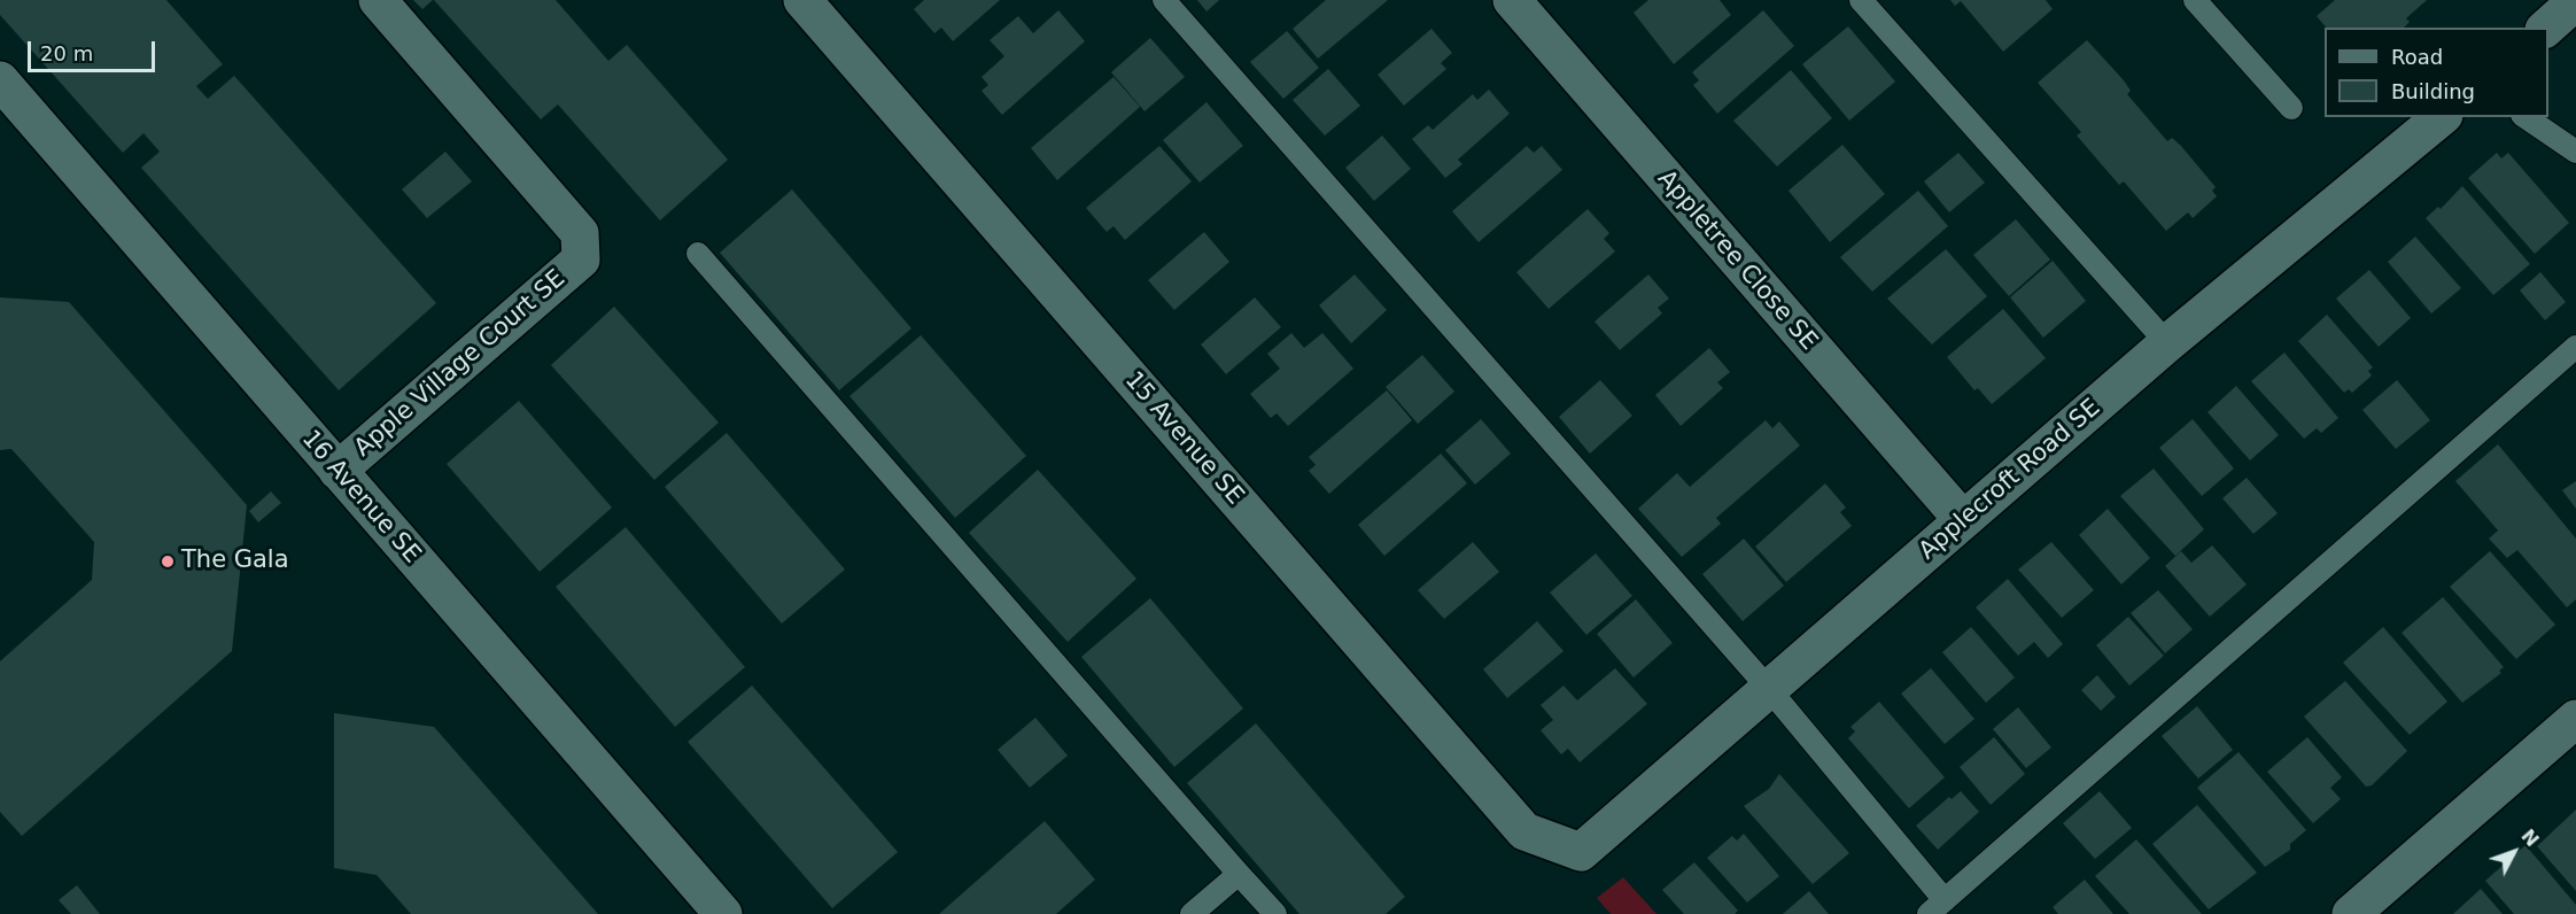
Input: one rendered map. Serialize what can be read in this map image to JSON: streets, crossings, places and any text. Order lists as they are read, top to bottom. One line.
{"streets":{"street":["Appletree Close SE","Apple Village Court SE","15 Avenue SE","Applecroft Road SE","16 Avenue SE"]},"crossings":[["Appletree Close SE","Applecroft Road SE"],["Apple Village Court SE","16 Avenue SE"],["15 Avenue SE","Applecroft Road SE"]],"places":["The Gala"],"legend":["Road","Building"],"scale_bar":"20 m","north":"top right"}
